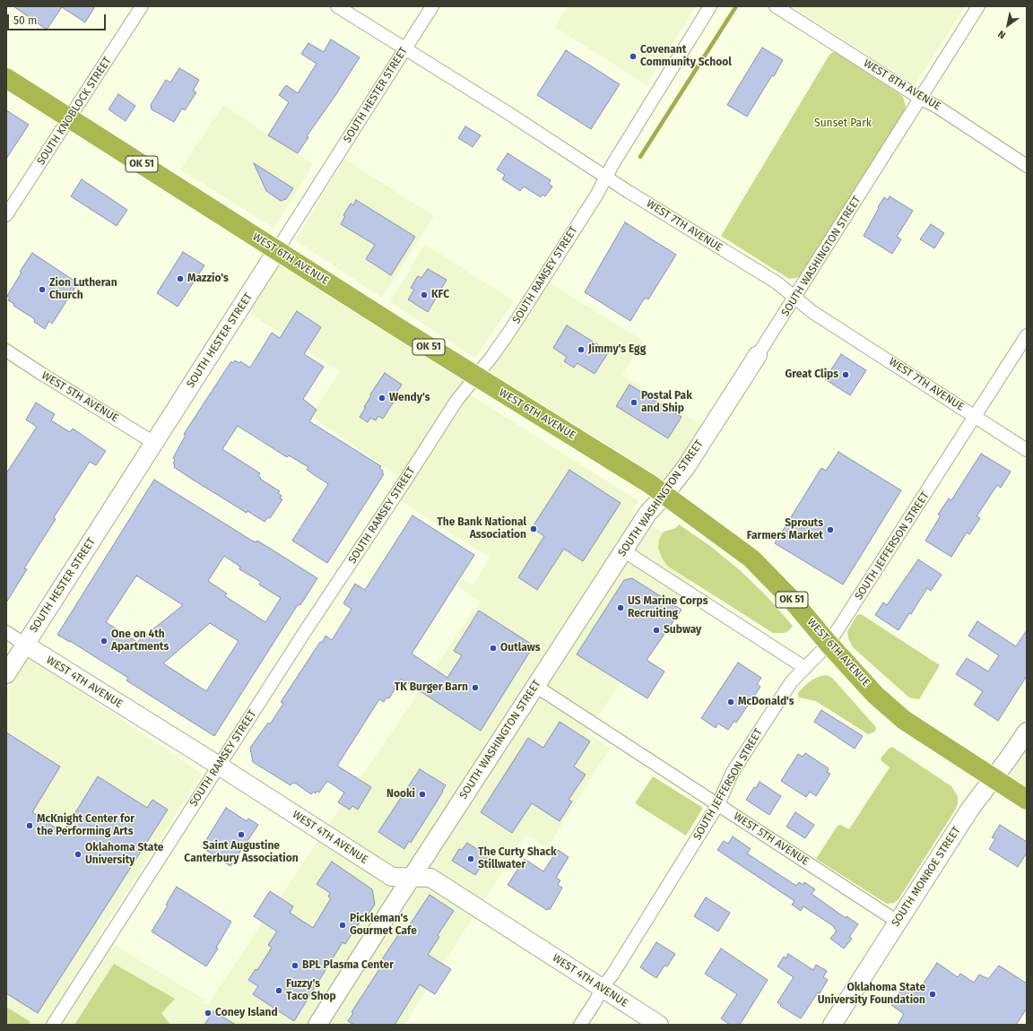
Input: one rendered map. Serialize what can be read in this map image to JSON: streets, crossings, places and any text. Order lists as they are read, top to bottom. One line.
{"streets":{"highway":["OK 51","WEST 6TH AVENUE"],"street":["WEST 8TH AVENUE","SOUTH HESTER STREET","SOUTH KNOBLOCK STREET","WEST 7TH AVENUE","SOUTH WASHINGTON STREET","SOUTH RAMSEY STREET","WEST 5TH AVENUE","SOUTH JEFFERSON STREET","WEST 4TH AVENUE","SOUTH MONROE STREET"]},"crossings":[["WEST 8TH AVENUE","SOUTH WASHINGTON STREET"],["SOUTH HESTER STREET","WEST 7TH AVENUE"],["SOUTH HESTER STREET","WEST 6TH AVENUE"],["SOUTH HESTER STREET","WEST 5TH AVENUE"],["SOUTH HESTER STREET","WEST 4TH AVENUE"],["SOUTH KNOBLOCK STREET","WEST 6TH AVENUE"],["WEST 7TH AVENUE","SOUTH WASHINGTON STREET"],["WEST 7TH AVENUE","SOUTH RAMSEY STREET"],["WEST 7TH AVENUE","SOUTH JEFFERSON STREET"],["SOUTH WASHINGTON STREET","WEST 6TH AVENUE"],["SOUTH WASHINGTON STREET","WEST 5TH AVENUE"],["SOUTH WASHINGTON STREET","WEST 4TH AVENUE"],["WEST 6TH AVENUE","SOUTH RAMSEY STREET"],["WEST 6TH AVENUE","SOUTH JEFFERSON STREET"],["WEST 6TH AVENUE","SOUTH MONROE STREET"],["SOUTH RAMSEY STREET","WEST 4TH AVENUE"],["WEST 5TH AVENUE","SOUTH JEFFERSON STREET"],["WEST 5TH AVENUE","SOUTH MONROE STREET"],["SOUTH JEFFERSON STREET","WEST 4TH AVENUE"]],"parks":["Sunset Park"],"places":["Covenant Community School","Mazzio's","Zion Lutheran Church","KFC","Jimmy's Egg","Great Clips","Wendy's","Postal Pak and Ship","The Bank National Association","Sprouts Farmers Market","US Marine Corps Recruiting","Subway","One on 4th Apartments","Outlaws","TK Burger Barn","McDonald's","Nooki","McKnight Center for the Performing Arts","Saint Augustine Canterbury Association","Oklahoma State University","The Curty Shack Stillwater","Pickleman's Gourmet Cafe","BPL Plasma Center","Fuzzy's Taco Shop","Oklahoma State University Foundation","Coney Island"],"scale_bar":"50 m","north":"bottom left"}
